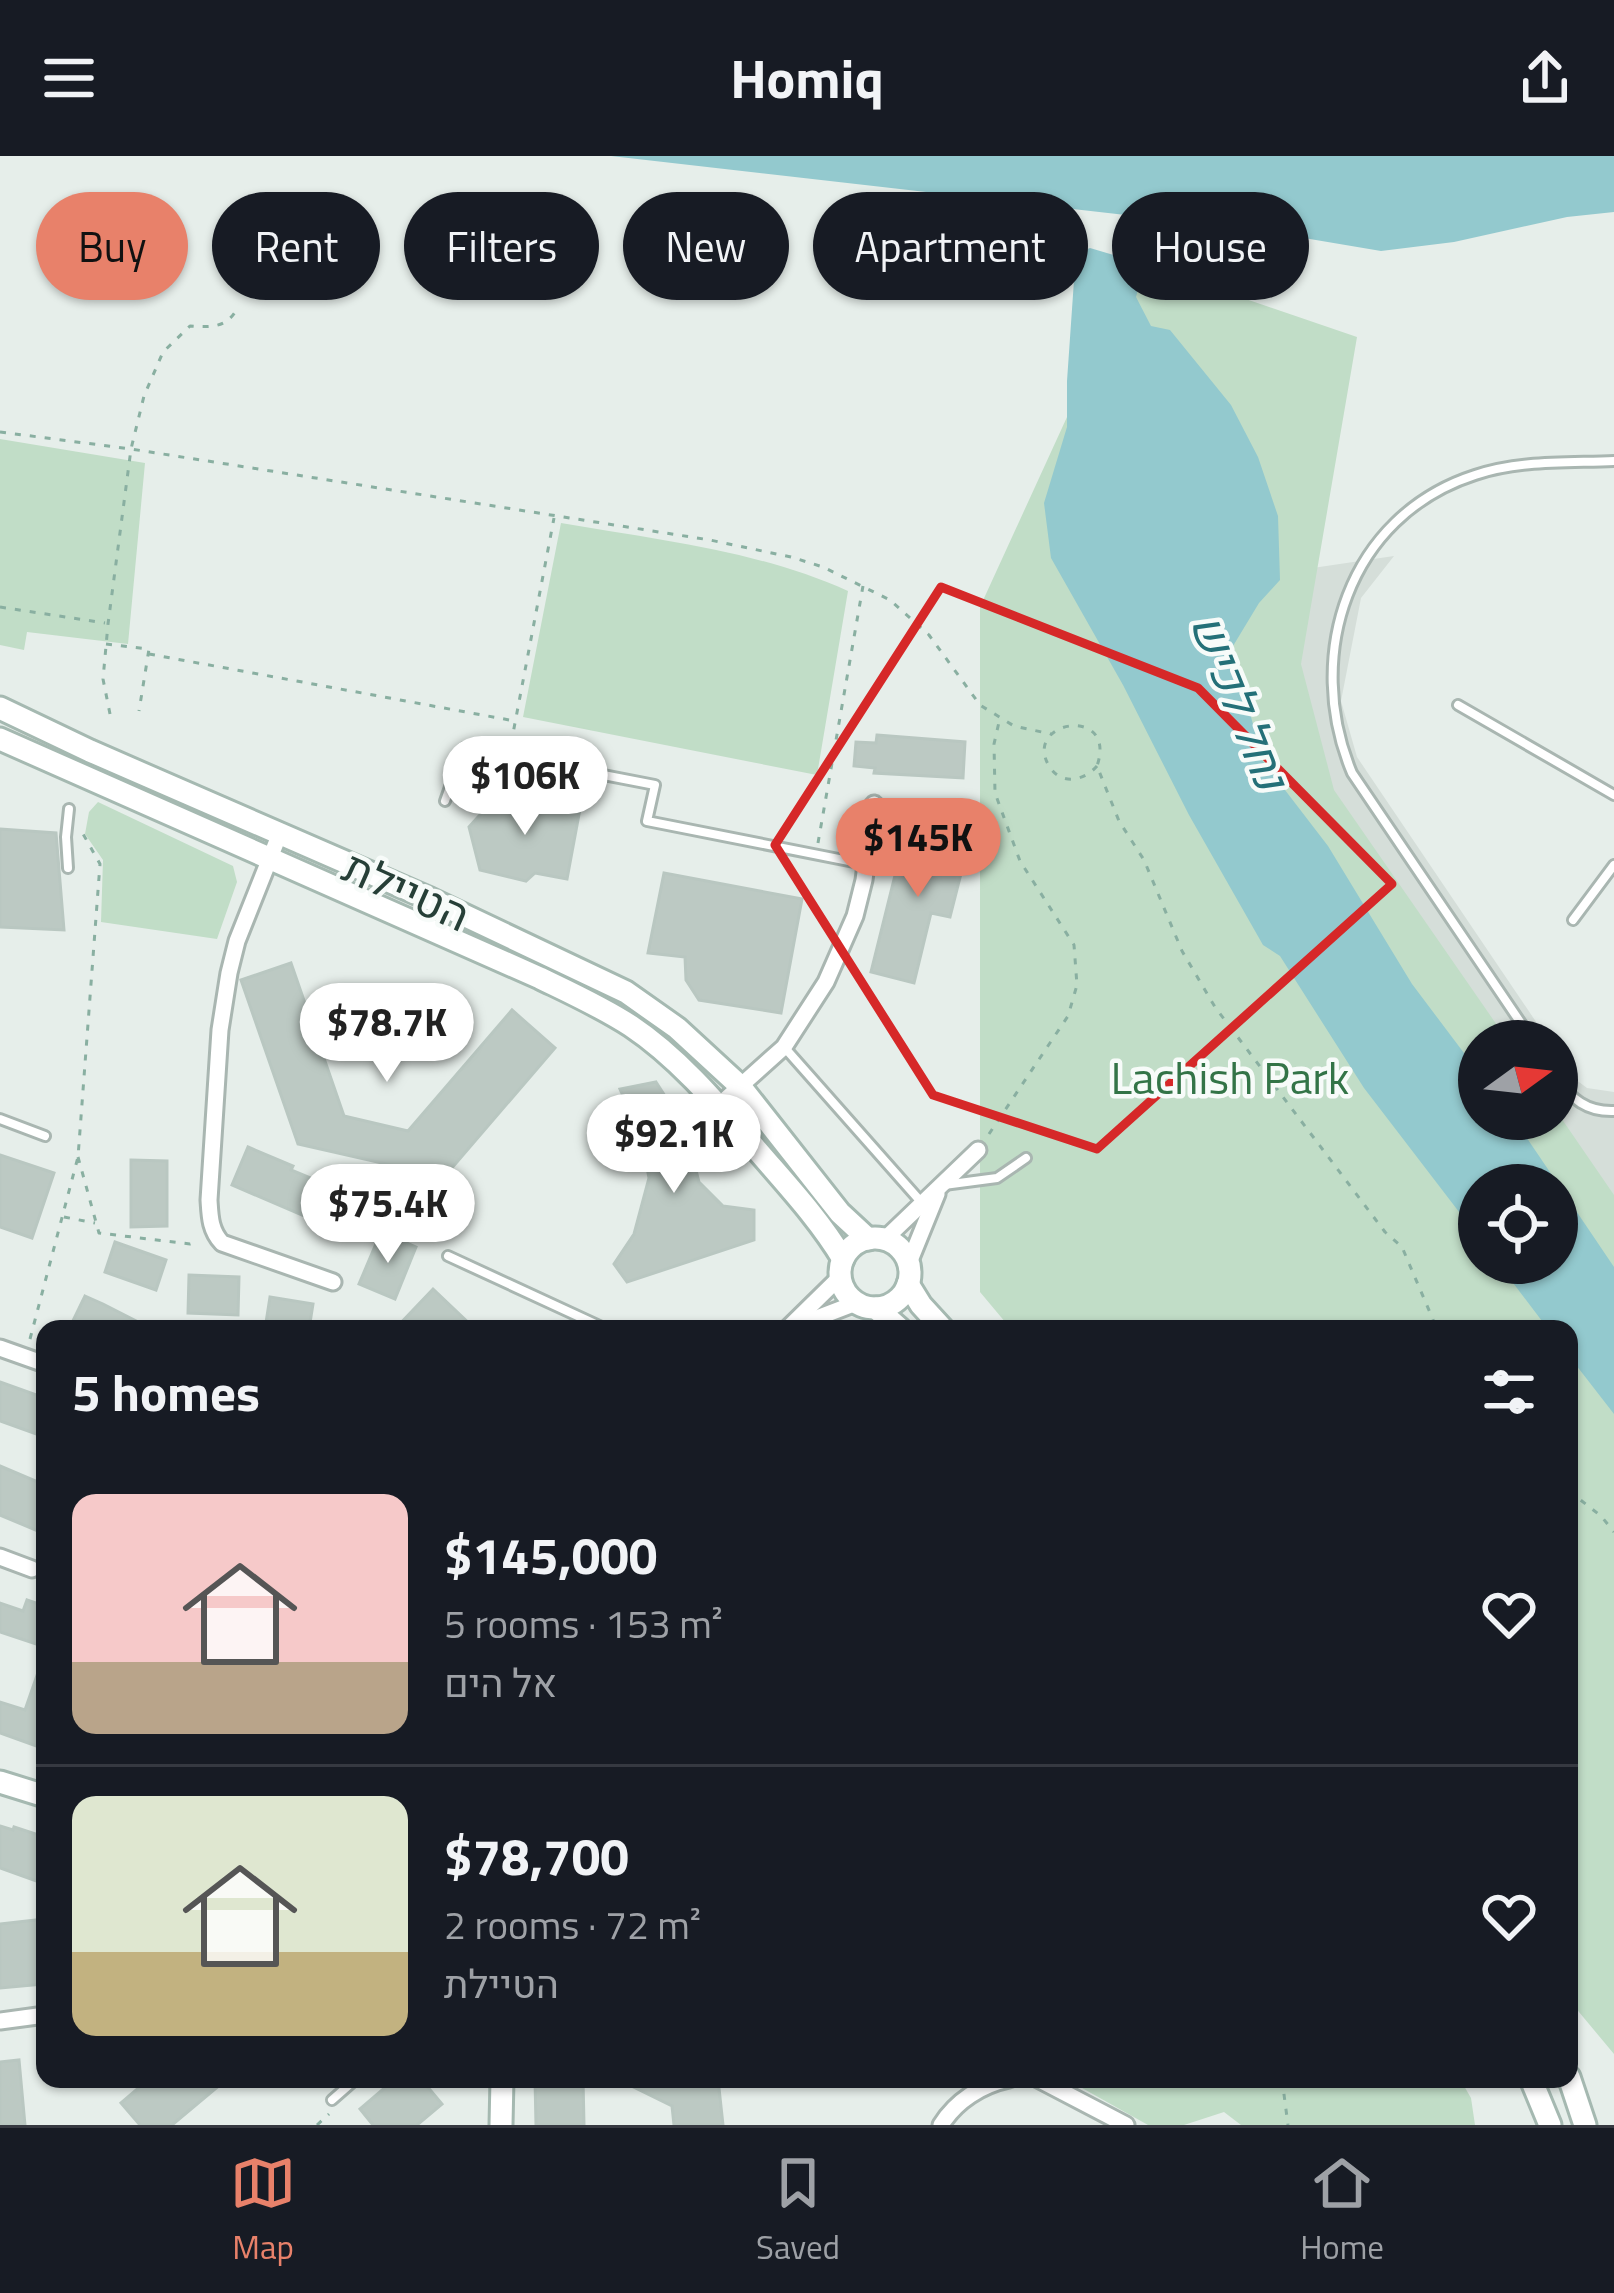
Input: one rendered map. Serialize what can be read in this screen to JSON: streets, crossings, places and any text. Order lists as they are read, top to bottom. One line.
{"streets":{"main road":["הטיילת"]},"water":["נחל לכיש"],"parks":["Lachish Park"],"north":"right","page":{"header":"Homiq","chip":["Buy","Rent","Filters","New","Apartment","House"],"price":["$106K","$145K","$78.7K","$92.1K","$75.4K"],"heading":"5 homes","list":[{"name":"$145,000","note":"5 rooms · 153 m² · אל הים"},{"name":"$78,700","note":"2 rooms · 72 m² · הטיילת"}],"tabs":["Map","Saved","Home"]}}
